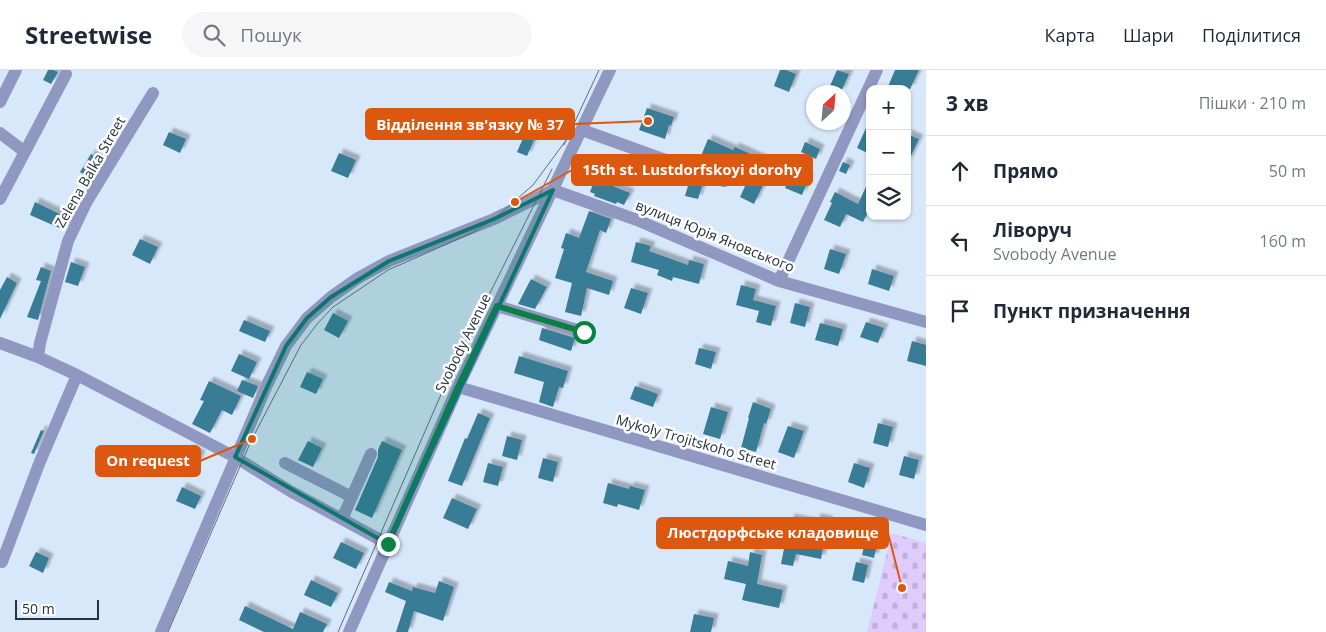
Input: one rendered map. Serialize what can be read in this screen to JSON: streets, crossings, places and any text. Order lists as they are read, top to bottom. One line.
{"streets":{"street":["Zelena Balka Street","вулиця Юрія Яновського","Svobody Avenue","Mykoly Trojitskoho Street"]},"crossings":[["вулиця Юрія Яновського","Svobody Avenue"],["Svobody Avenue","Mykoly Trojitskoho Street"]],"places":["Відділення зв'язку № 37","15th st. Lustdorfskoyi dorohy","On request","Люстдорфське кладовище"],"scale_bar":"50 m","north":"top right","page":{"header":"Streetwise","search":"Пошук","nav":["Карта","Шари","Поділитися"],"heading":["3 хв","Пішки · 210 m"],"map_buttons":["+","−"],"list":[["Прямо","50 m"],["Ліворуч","Svobody Avenue","160 m"],"Пункт призначення"],"scale":"50 m"}}
